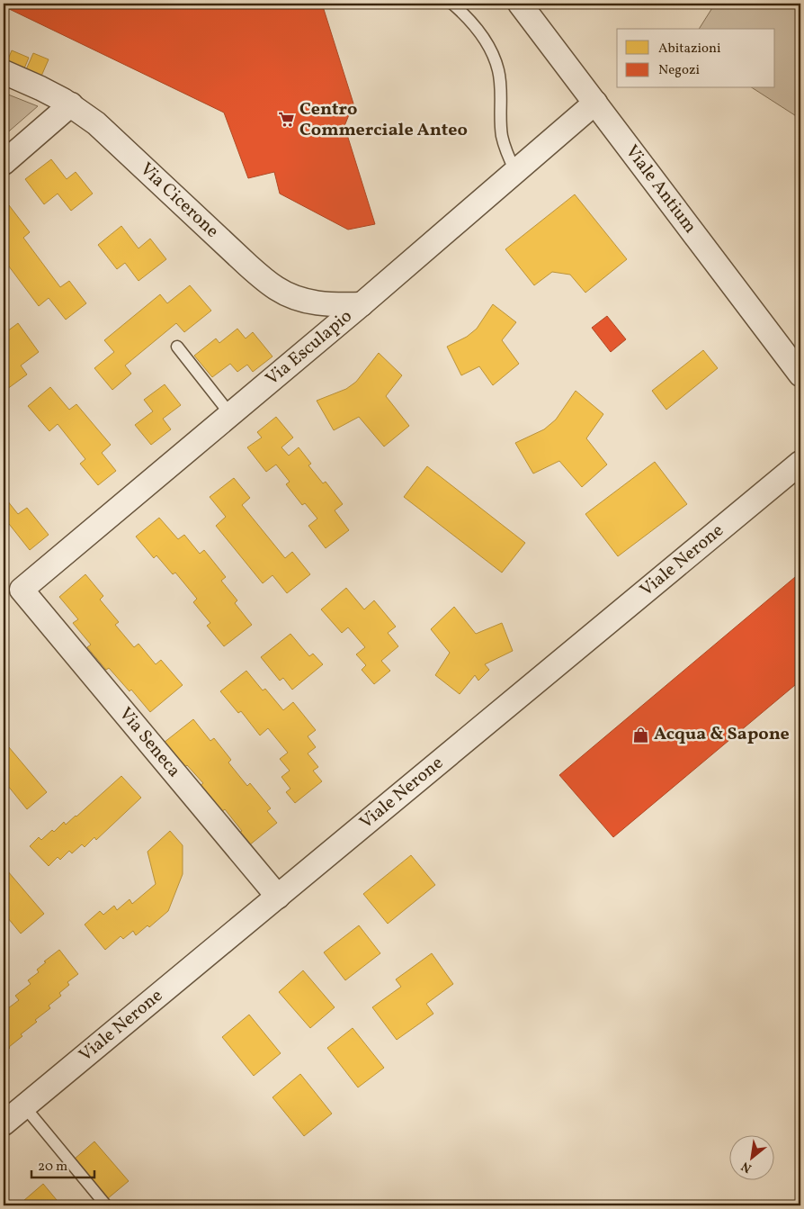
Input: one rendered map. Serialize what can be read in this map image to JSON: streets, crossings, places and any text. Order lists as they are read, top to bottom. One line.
{"streets":{"street":["Viale Antium","Via Cicerone","Via Esculapio","Viale Nerone","Via Seneca"]},"crossings":[["Viale Antium","Via Esculapio"],["Via Cicerone","Via Esculapio"],["Via Esculapio","Via Seneca"],["Viale Nerone","Via Seneca"]],"places":{"supermarket":["Centro Commerciale Anteo"],"shop":["Acqua & Sapone"]},"legend":["Abitazioni","Negozi"],"scale_bar":"20 m","north":"bottom left"}
